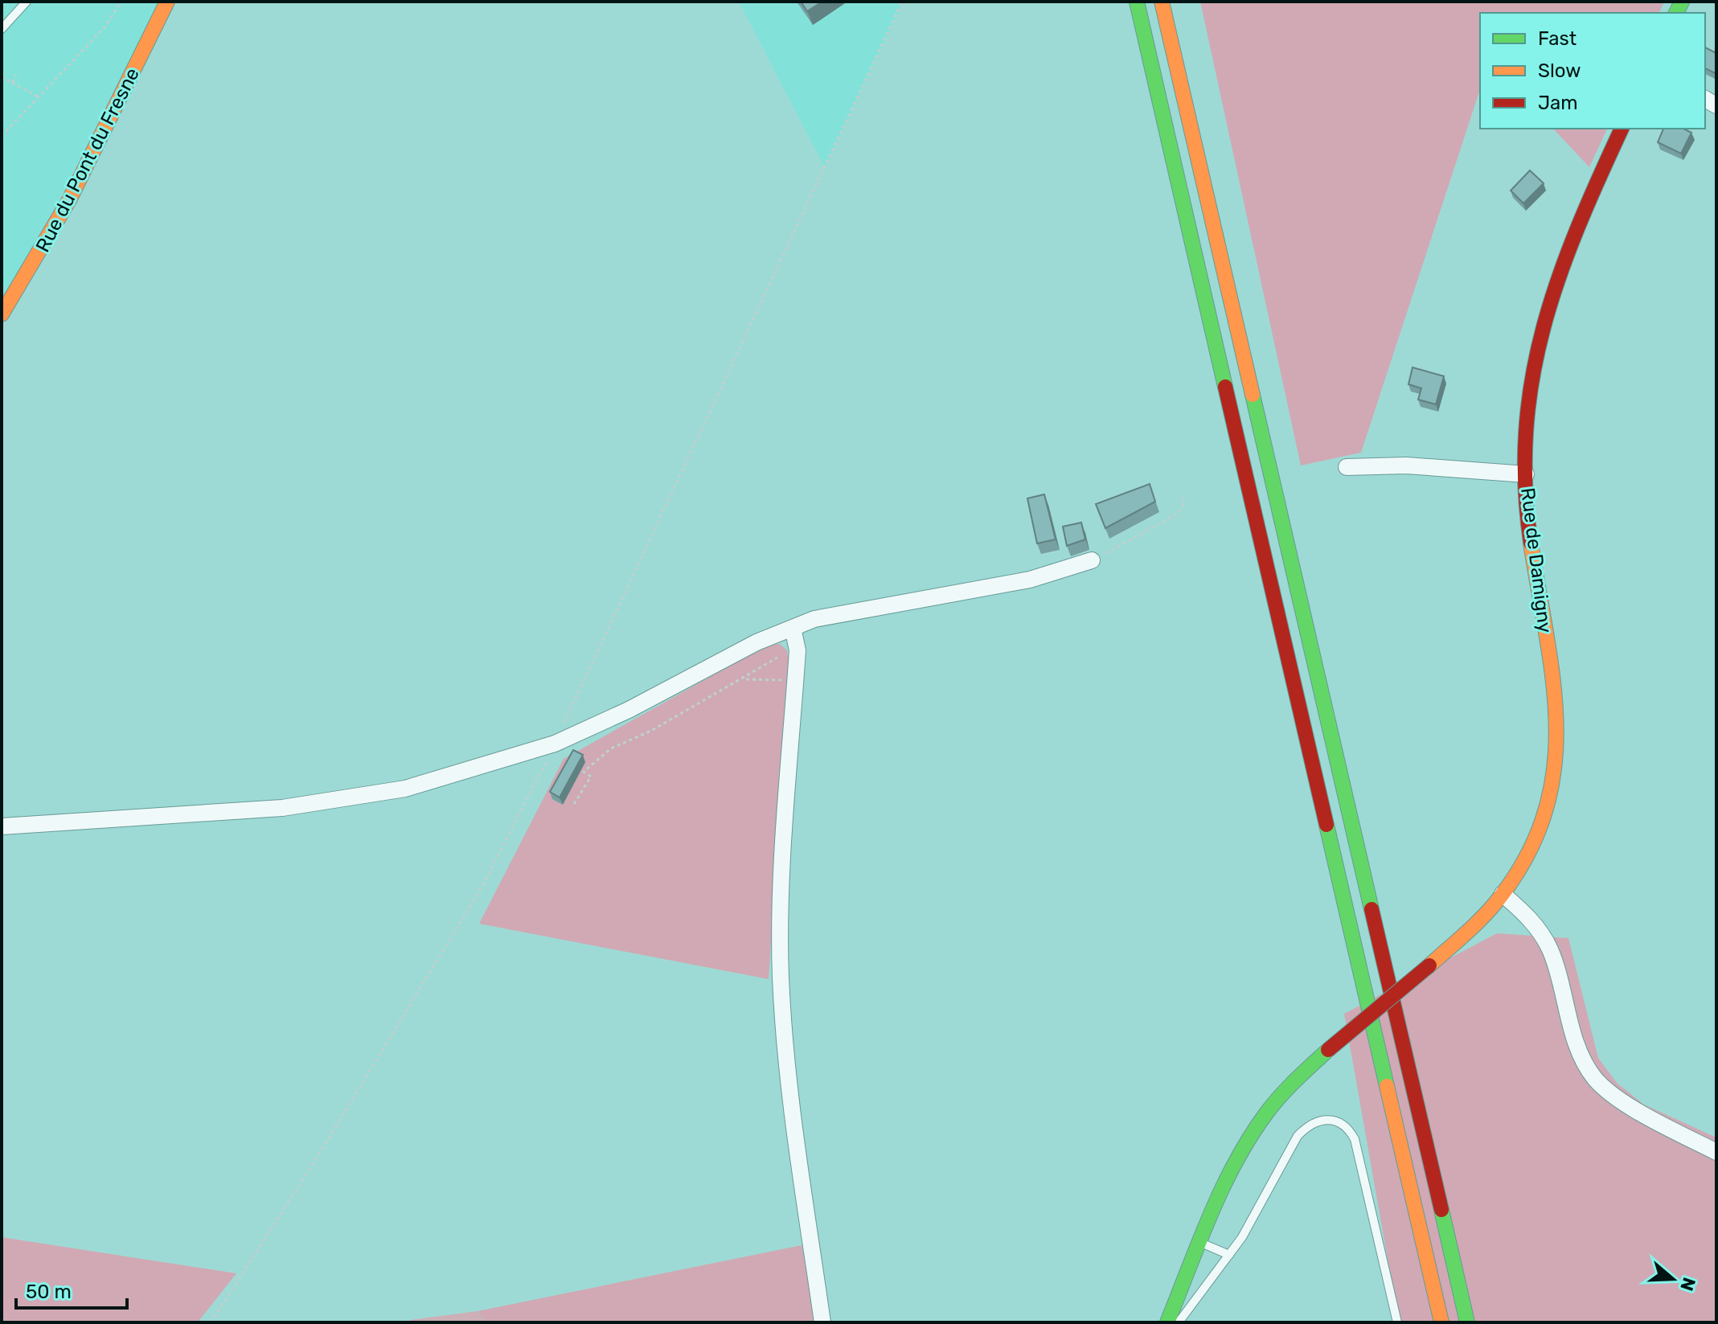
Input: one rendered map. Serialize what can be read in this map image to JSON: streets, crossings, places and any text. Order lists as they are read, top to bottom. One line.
{"streets":{"main road":["Rue du Pont du Fresne","Rue de Damigny"]},"legend":["Fast","Slow","Jam"],"scale_bar":"50 m","north":"right"}
